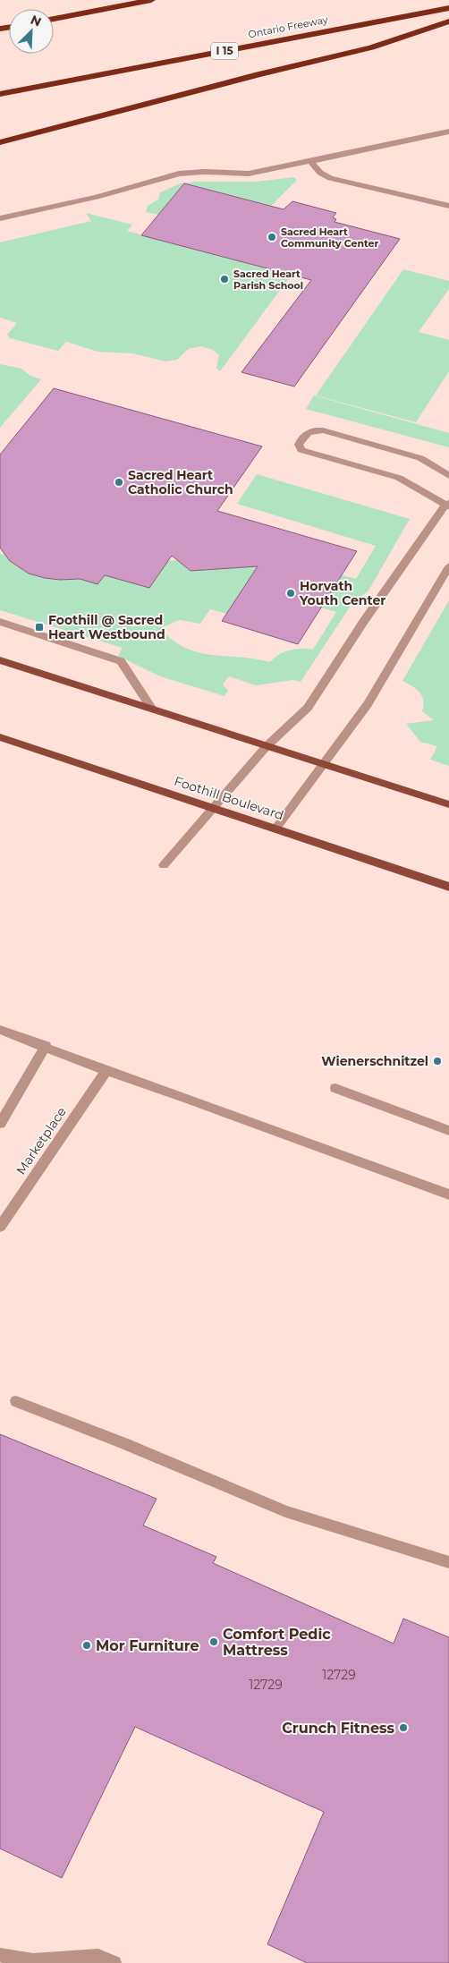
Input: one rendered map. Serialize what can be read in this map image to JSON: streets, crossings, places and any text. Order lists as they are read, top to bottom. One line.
{"streets":{"highway":["Ontario Freeway","I 15"],"main road":["Foothill Boulevard"],"lane":["Marketplace"]},"places":{"other":["Sacred Heart Community Center","Sacred Heart Parish School","Sacred Heart Catholic Church","Horvath Youth Center","Wienerschnitzel","Comfort Pedic Mattress","Mor Furniture","Crunch Fitness"],"transit":["Foothill @ Sacred Heart Westbound"]},"house_numbers":["12729","12729"],"north":"top right"}
